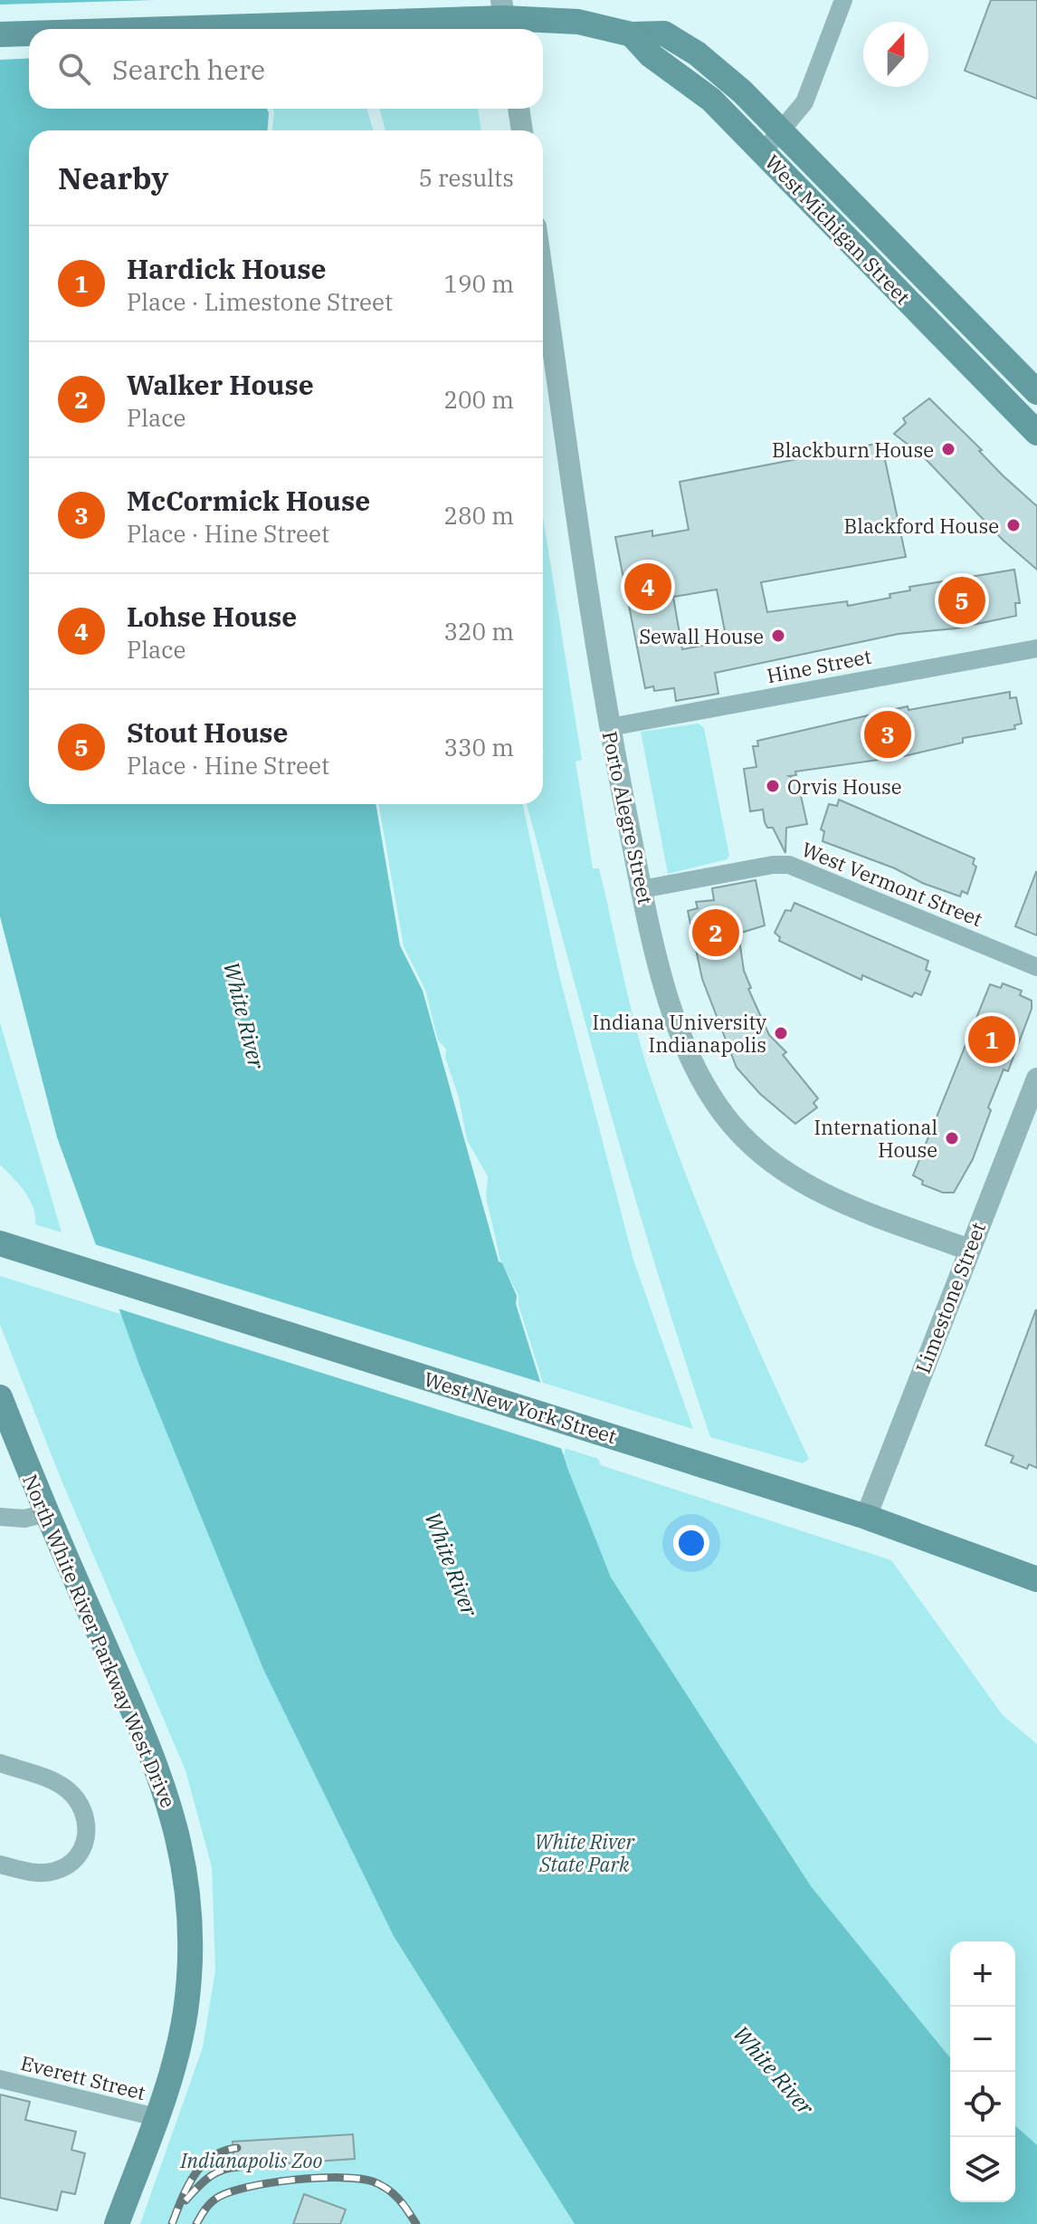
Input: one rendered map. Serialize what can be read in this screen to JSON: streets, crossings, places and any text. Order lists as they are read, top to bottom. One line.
{"streets":{"main road":["West Michigan Street","West New York Street","North White River Parkway West Drive"],"street":["Hine Street","Porto Alegre Street","West Vermont Street","Limestone Street","Everett Street"]},"crossings":[["Hine Street","Porto Alegre Street"],["Porto Alegre Street","West Vermont Street"],["Porto Alegre Street","Limestone Street"],["Limestone Street","West New York Street"],["North White River Parkway West Drive","Everett Street"]],"water":["White River"],"parks":["White River State Park","Indianapolis Zoo"],"places":["Blackburn House","Blackford House","Sewall House","Orvis House","Indiana University Indianapolis","International House"],"north":"top","page":{"search":"Search here","heading":["Nearby","5 results"],"list":[{"mark":"1","name":"Hardick House","note":"Place · Limestone Street","value":"190 m"},{"mark":"2","name":"Walker House","note":"Place","value":"200 m"},{"mark":"3","name":"McCormick House","note":"Place · Hine Street","value":"280 m"},{"mark":"4","name":"Lohse House","note":"Place","value":"320 m"},{"mark":"5","name":"Stout House","note":"Place · Hine Street","value":"330 m"}],"pins":["4","5","3","2","1"],"map_buttons":["+","−"]}}
